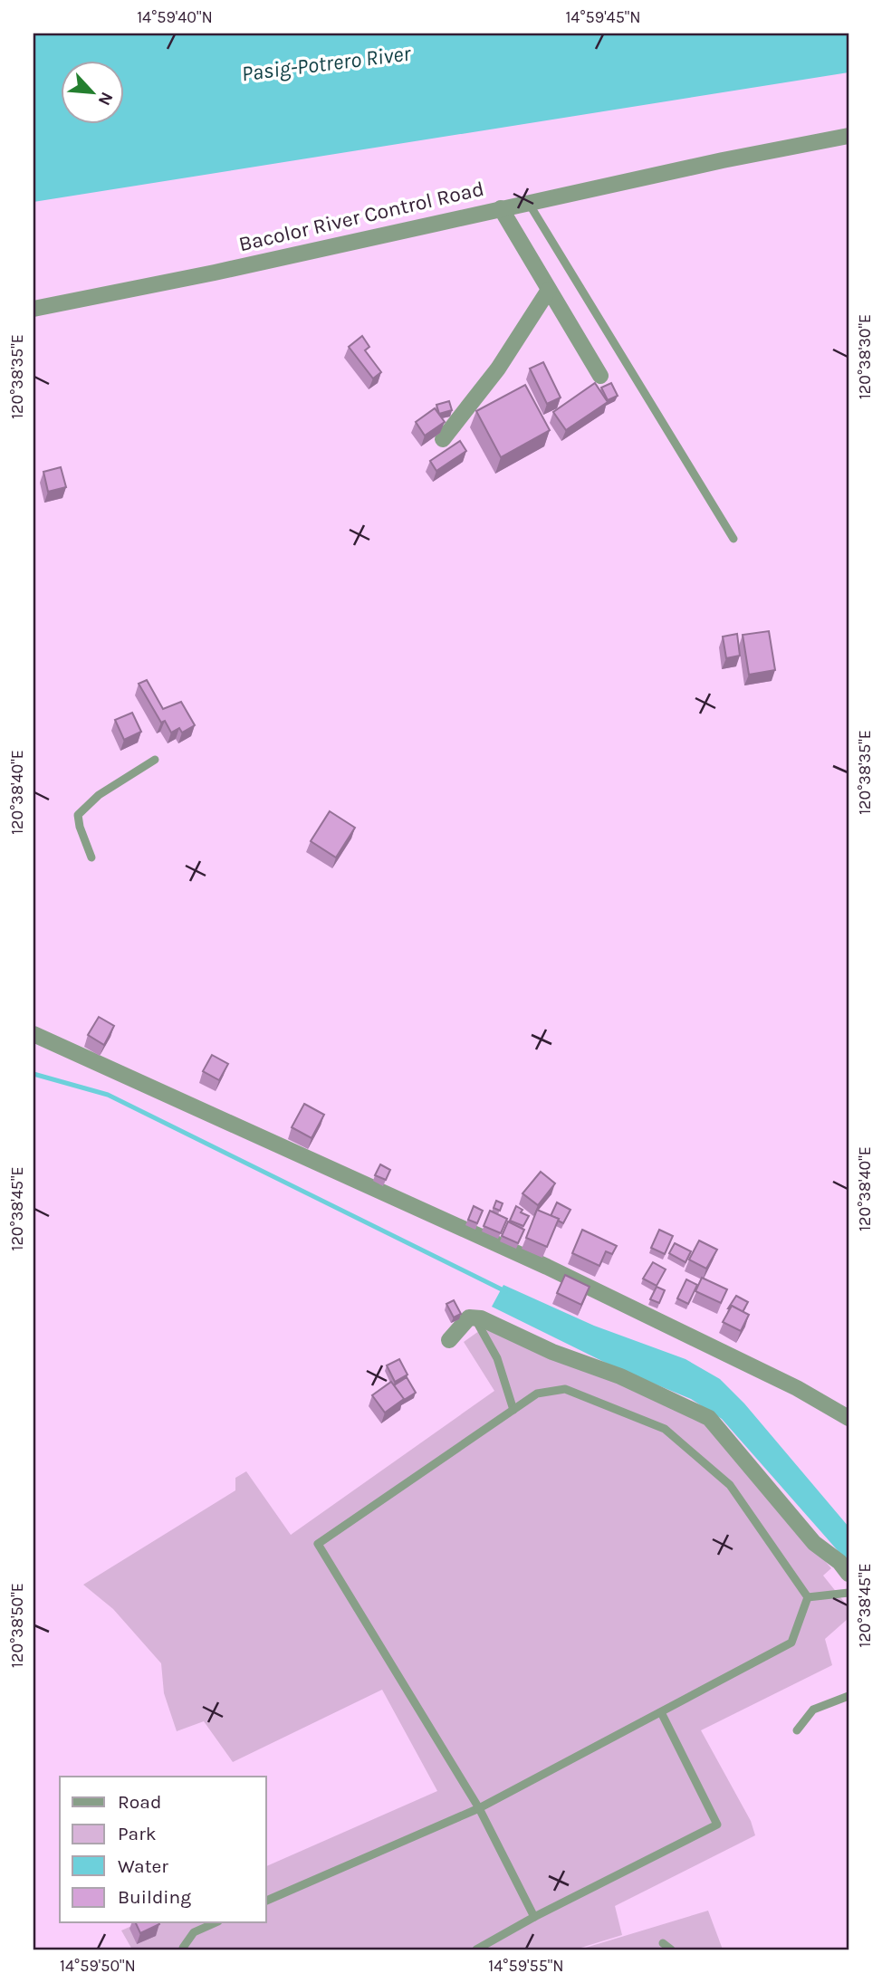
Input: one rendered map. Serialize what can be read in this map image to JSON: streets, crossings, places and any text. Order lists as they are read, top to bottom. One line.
{"streets":{"street":["Bacolor River Control Road"]},"water":["Pasig-Potrero River"],"legend":["Road","Park","Water","Building"],"north":"bottom right","coordinates":["14°59'40\"N","14°59'45\"N","120°38'30\"E","120°38'35\"E","120°38'40\"E","120°38'45\"E","120°38'50\"E","14°59'50\"N","14°59'55\"N"]}
